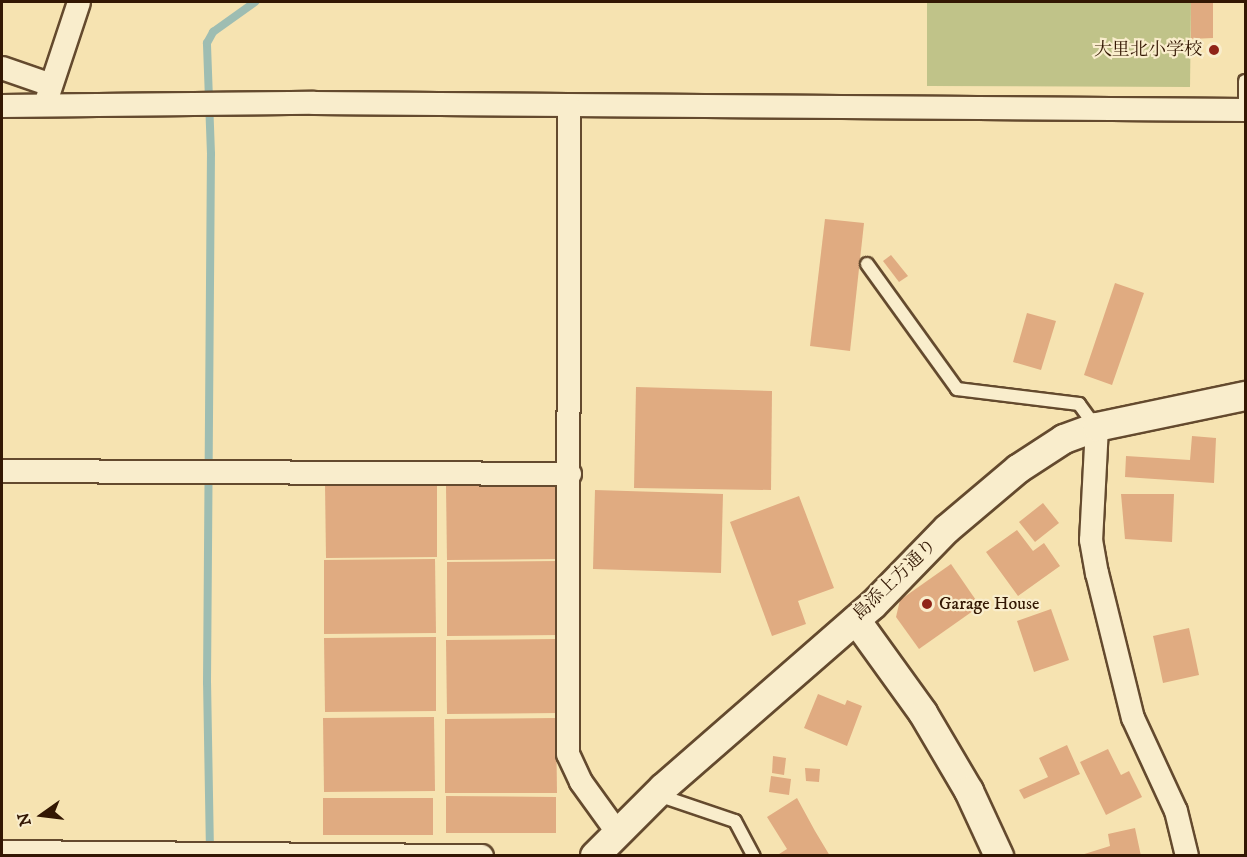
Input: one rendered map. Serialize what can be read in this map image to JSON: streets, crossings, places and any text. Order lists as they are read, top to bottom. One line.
{"streets":{"street":["島添上方通り"]},"places":["大里北小学校","Garage House"],"north":"left"}
